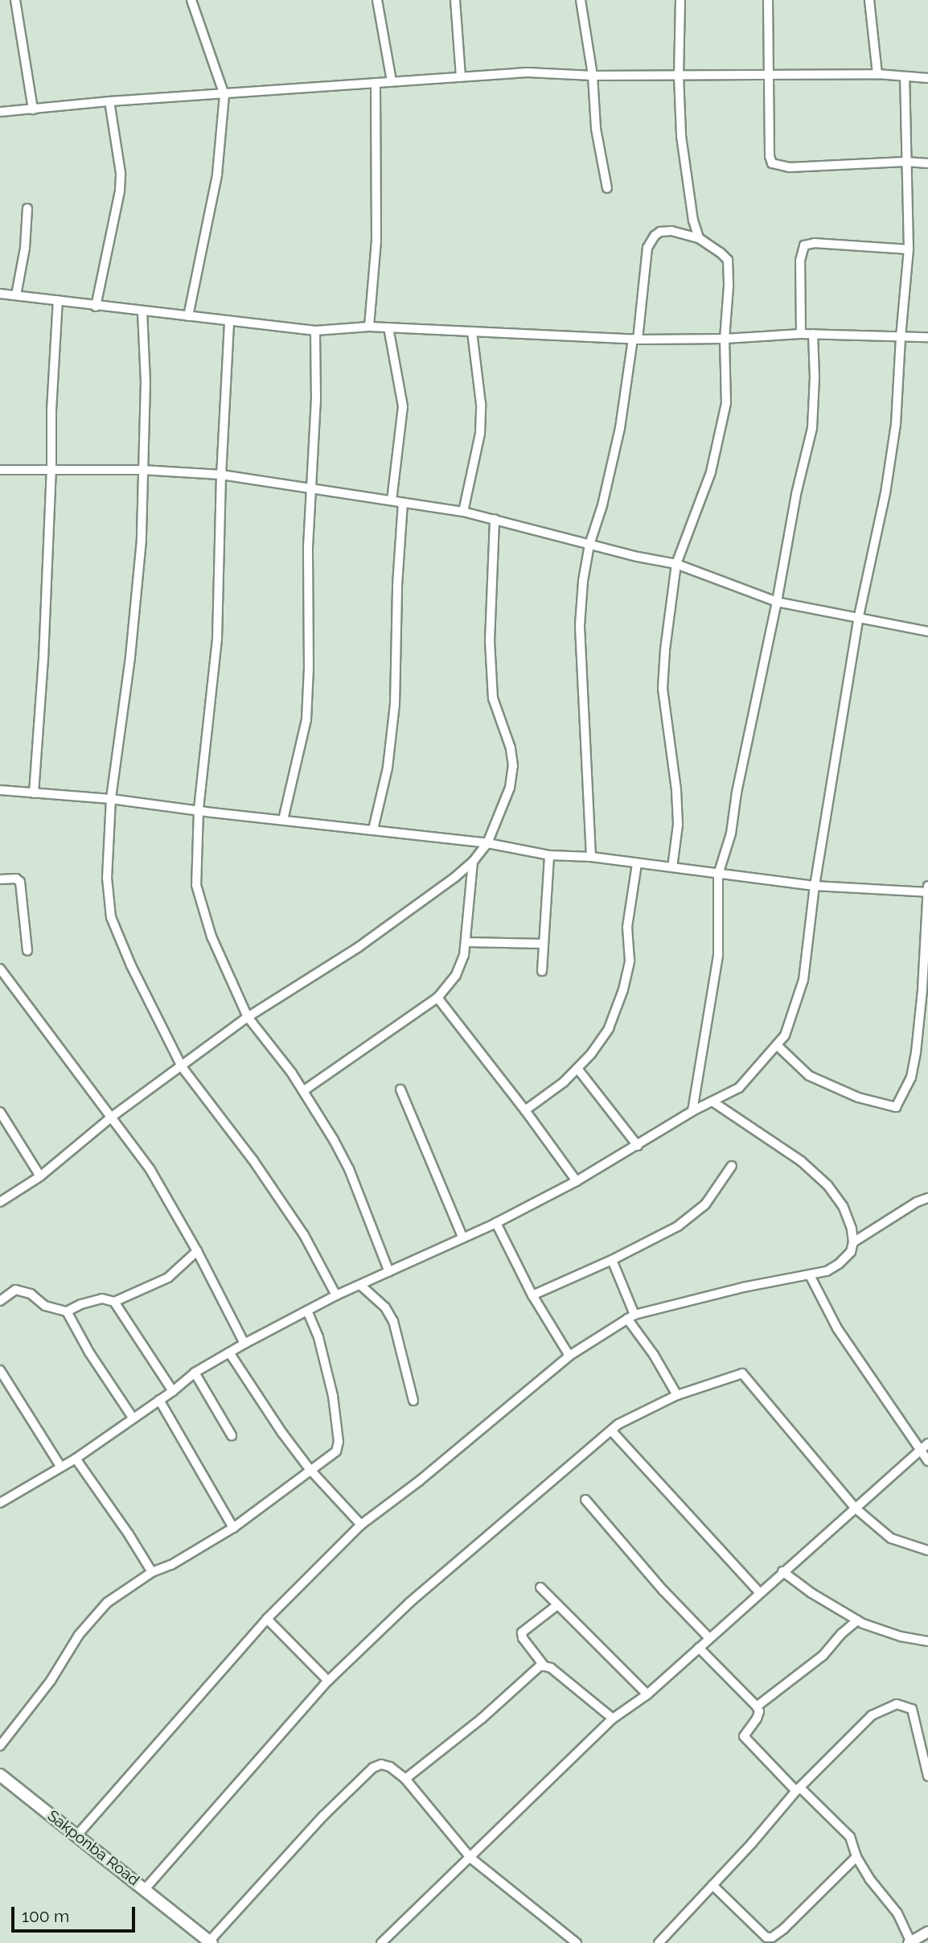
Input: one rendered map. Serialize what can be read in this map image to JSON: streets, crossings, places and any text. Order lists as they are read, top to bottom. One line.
{"streets":{"main road":["Sakponba Road"]},"scale_bar":"100 m"}
